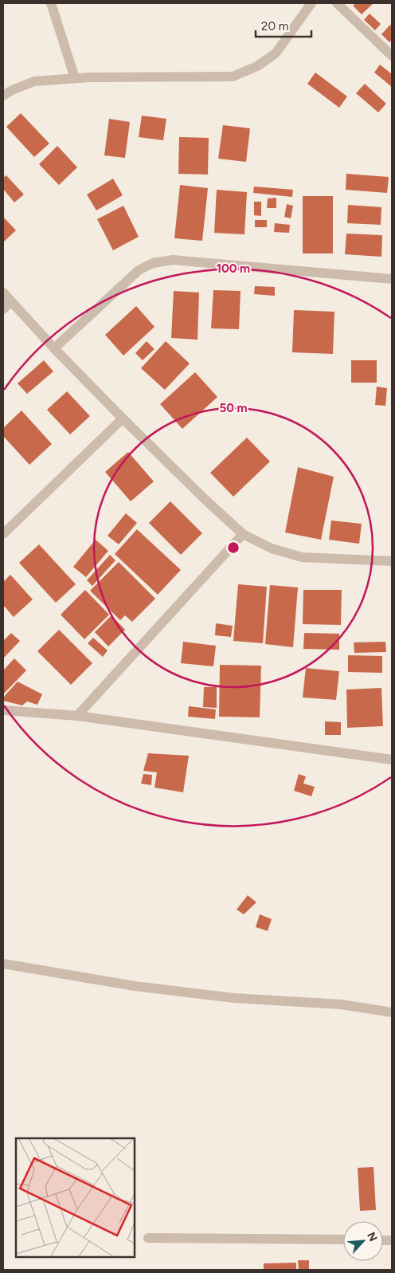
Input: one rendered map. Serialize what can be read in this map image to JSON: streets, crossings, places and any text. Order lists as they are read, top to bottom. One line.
{"scale_bar":"20 m","north":"top right","rings":["100 m","50 m"]}
